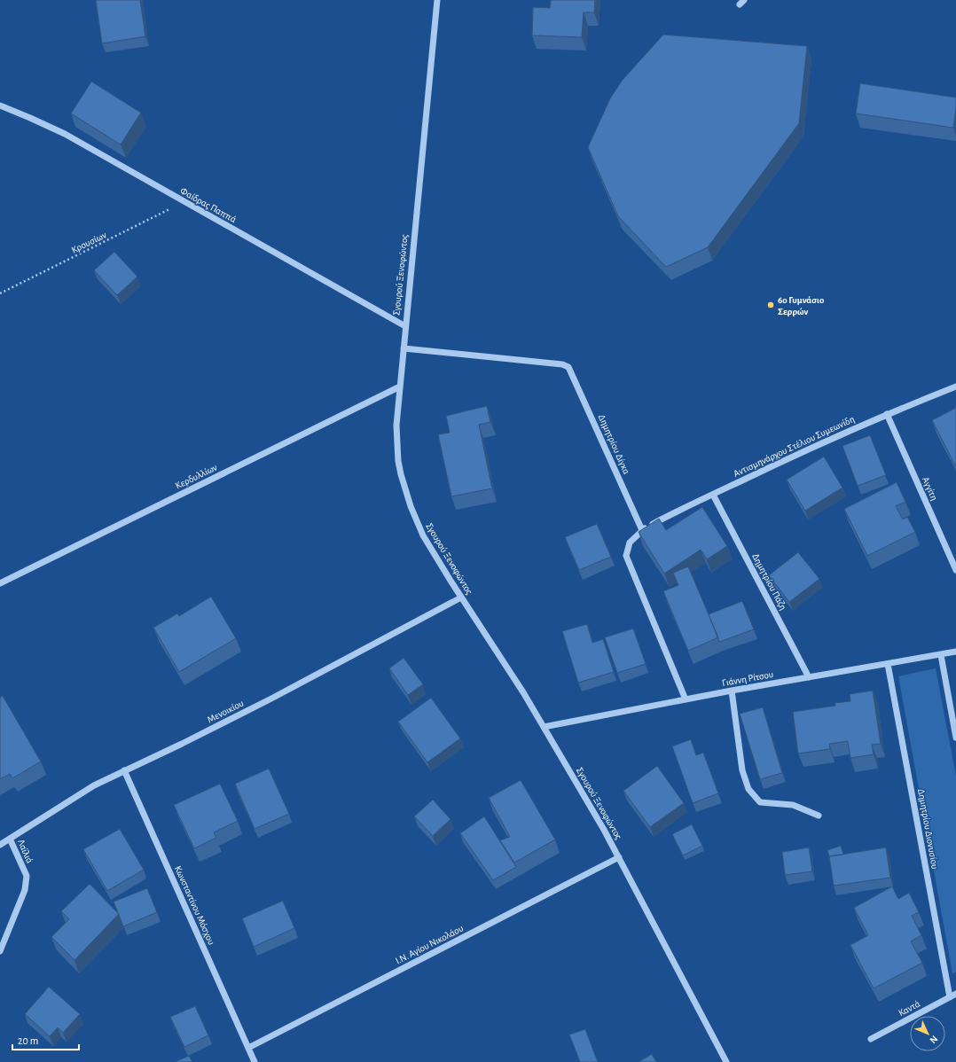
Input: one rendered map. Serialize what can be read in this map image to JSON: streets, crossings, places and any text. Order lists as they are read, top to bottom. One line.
{"streets":{"street":["Φαίδρας Παππά","Σγουρού Ξενοφώντος","Δημητρίου Δίγκα","Αντισμηνάρχου Στέλιου Συμεωνίδη","Κερδυλλίων","Αγγίτη","Δημητρίου Πάζη","Γιάννη Ρίτσου","Μενοικίου","Δημητρίου Διονυσίου","Λαϊλιά","Κωνσταντίνου Μόσχου","Ι.Ν. Αγίου Νικολάου","Καντά"],"path":["Κρουσίων"]},"crossings":[["Φαίδρας Παππά","Κρουσίων"],["Φαίδρας Παππά","Σγουρού Ξενοφώντος"],["Σγουρού Ξενοφώντος","Δημητρίου Δίγκα"],["Σγουρού Ξενοφώντος","Κερδυλλίων"],["Σγουρού Ξενοφώντος","Γιάννη Ρίτσου"],["Σγουρού Ξενοφώντος","Μενοικίου"],["Σγουρού Ξενοφώντος","Ι.Ν. Αγίου Νικολάου"],["Δημητρίου Δίγκα","Αντισμηνάρχου Στέλιου Συμεωνίδη"],["Αντισμηνάρχου Στέλιου Συμεωνίδη","Αγγίτη"],["Αντισμηνάρχου Στέλιου Συμεωνίδη","Δημητρίου Πάζη"],["Αντισμηνάρχου Στέλιου Συμεωνίδη","Γιάννη Ρίτσου"],["Δημητρίου Πάζη","Γιάννη Ρίτσου"],["Γιάννη Ρίτσου","Δημητρίου Διονυσίου"],["Μενοικίου","Λαϊλιά"],["Μενοικίου","Κωνσταντίνου Μόσχου"],["Δημητρίου Διονυσίου","Καντά"],["Κωνσταντίνου Μόσχου","Ι.Ν. Αγίου Νικολάου"]],"places":["6ο Γυμνάσιο Σερρών"],"scale_bar":"20 m","north":"bottom right"}
